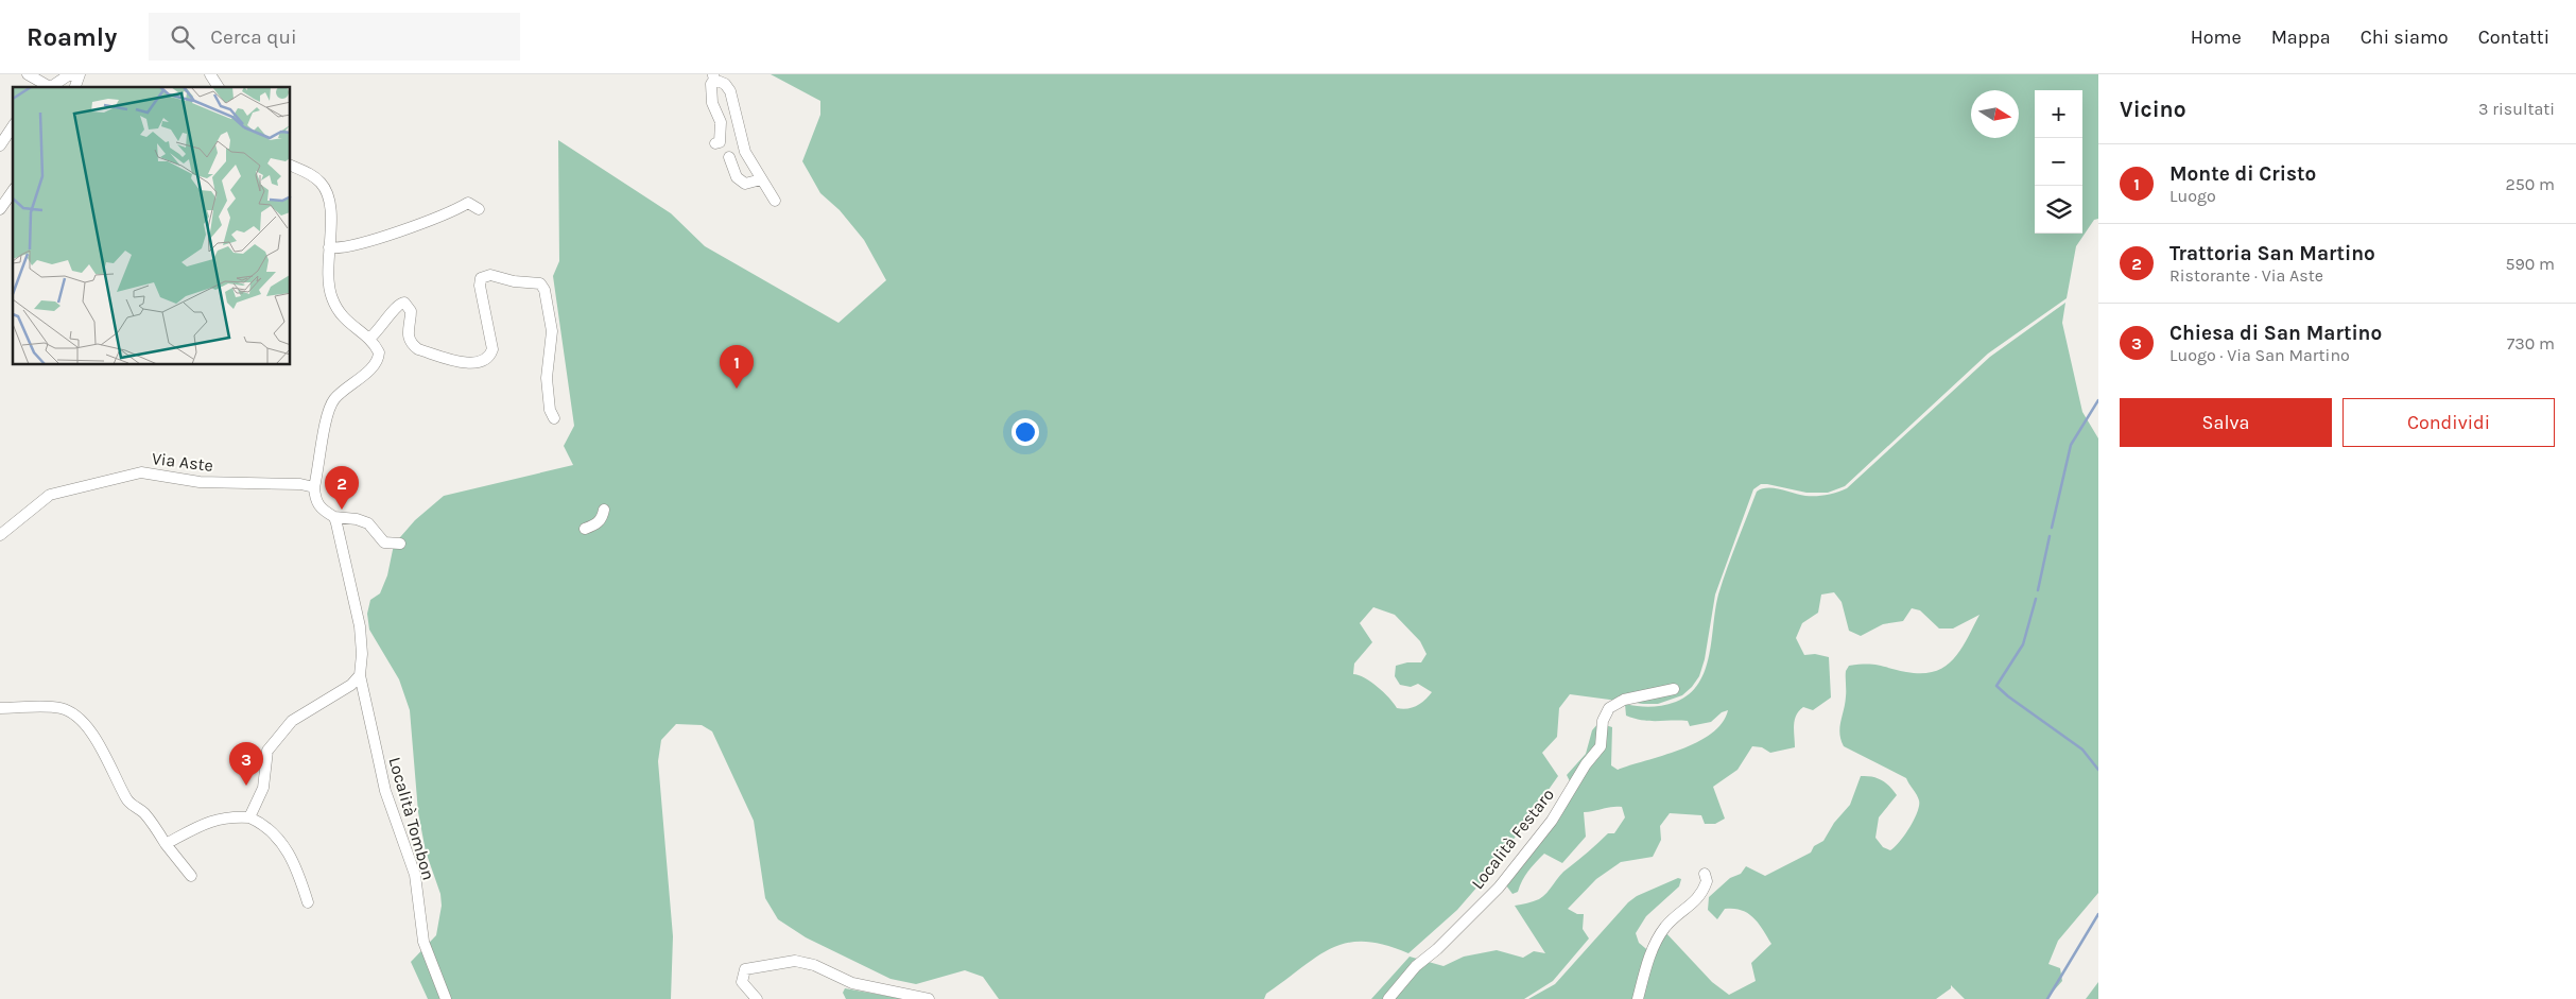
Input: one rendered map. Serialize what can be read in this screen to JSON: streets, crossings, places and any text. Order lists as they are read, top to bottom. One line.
{"streets":{"street":["Via Aste","Località Tombon","Località Festaro"]},"north":"right","page":{"header":"Roamly","search":"Cerca qui","nav":["Home","Mappa","Chi siamo","Contatti"],"heading":["Vicino","3 risultati"],"map_buttons":["+","−"],"list":[{"mark":"1","name":"Monte di Cristo","note":"Luogo","value":"250 m"},{"mark":"2","name":"Trattoria San Martino","note":"Ristorante · Via Aste","value":"590 m"},{"mark":"3","name":"Chiesa di San Martino","note":"Luogo · Via San Martino","value":"730 m"}],"pins":["1","2","3"],"buttons":["Salva","Condividi"]}}
